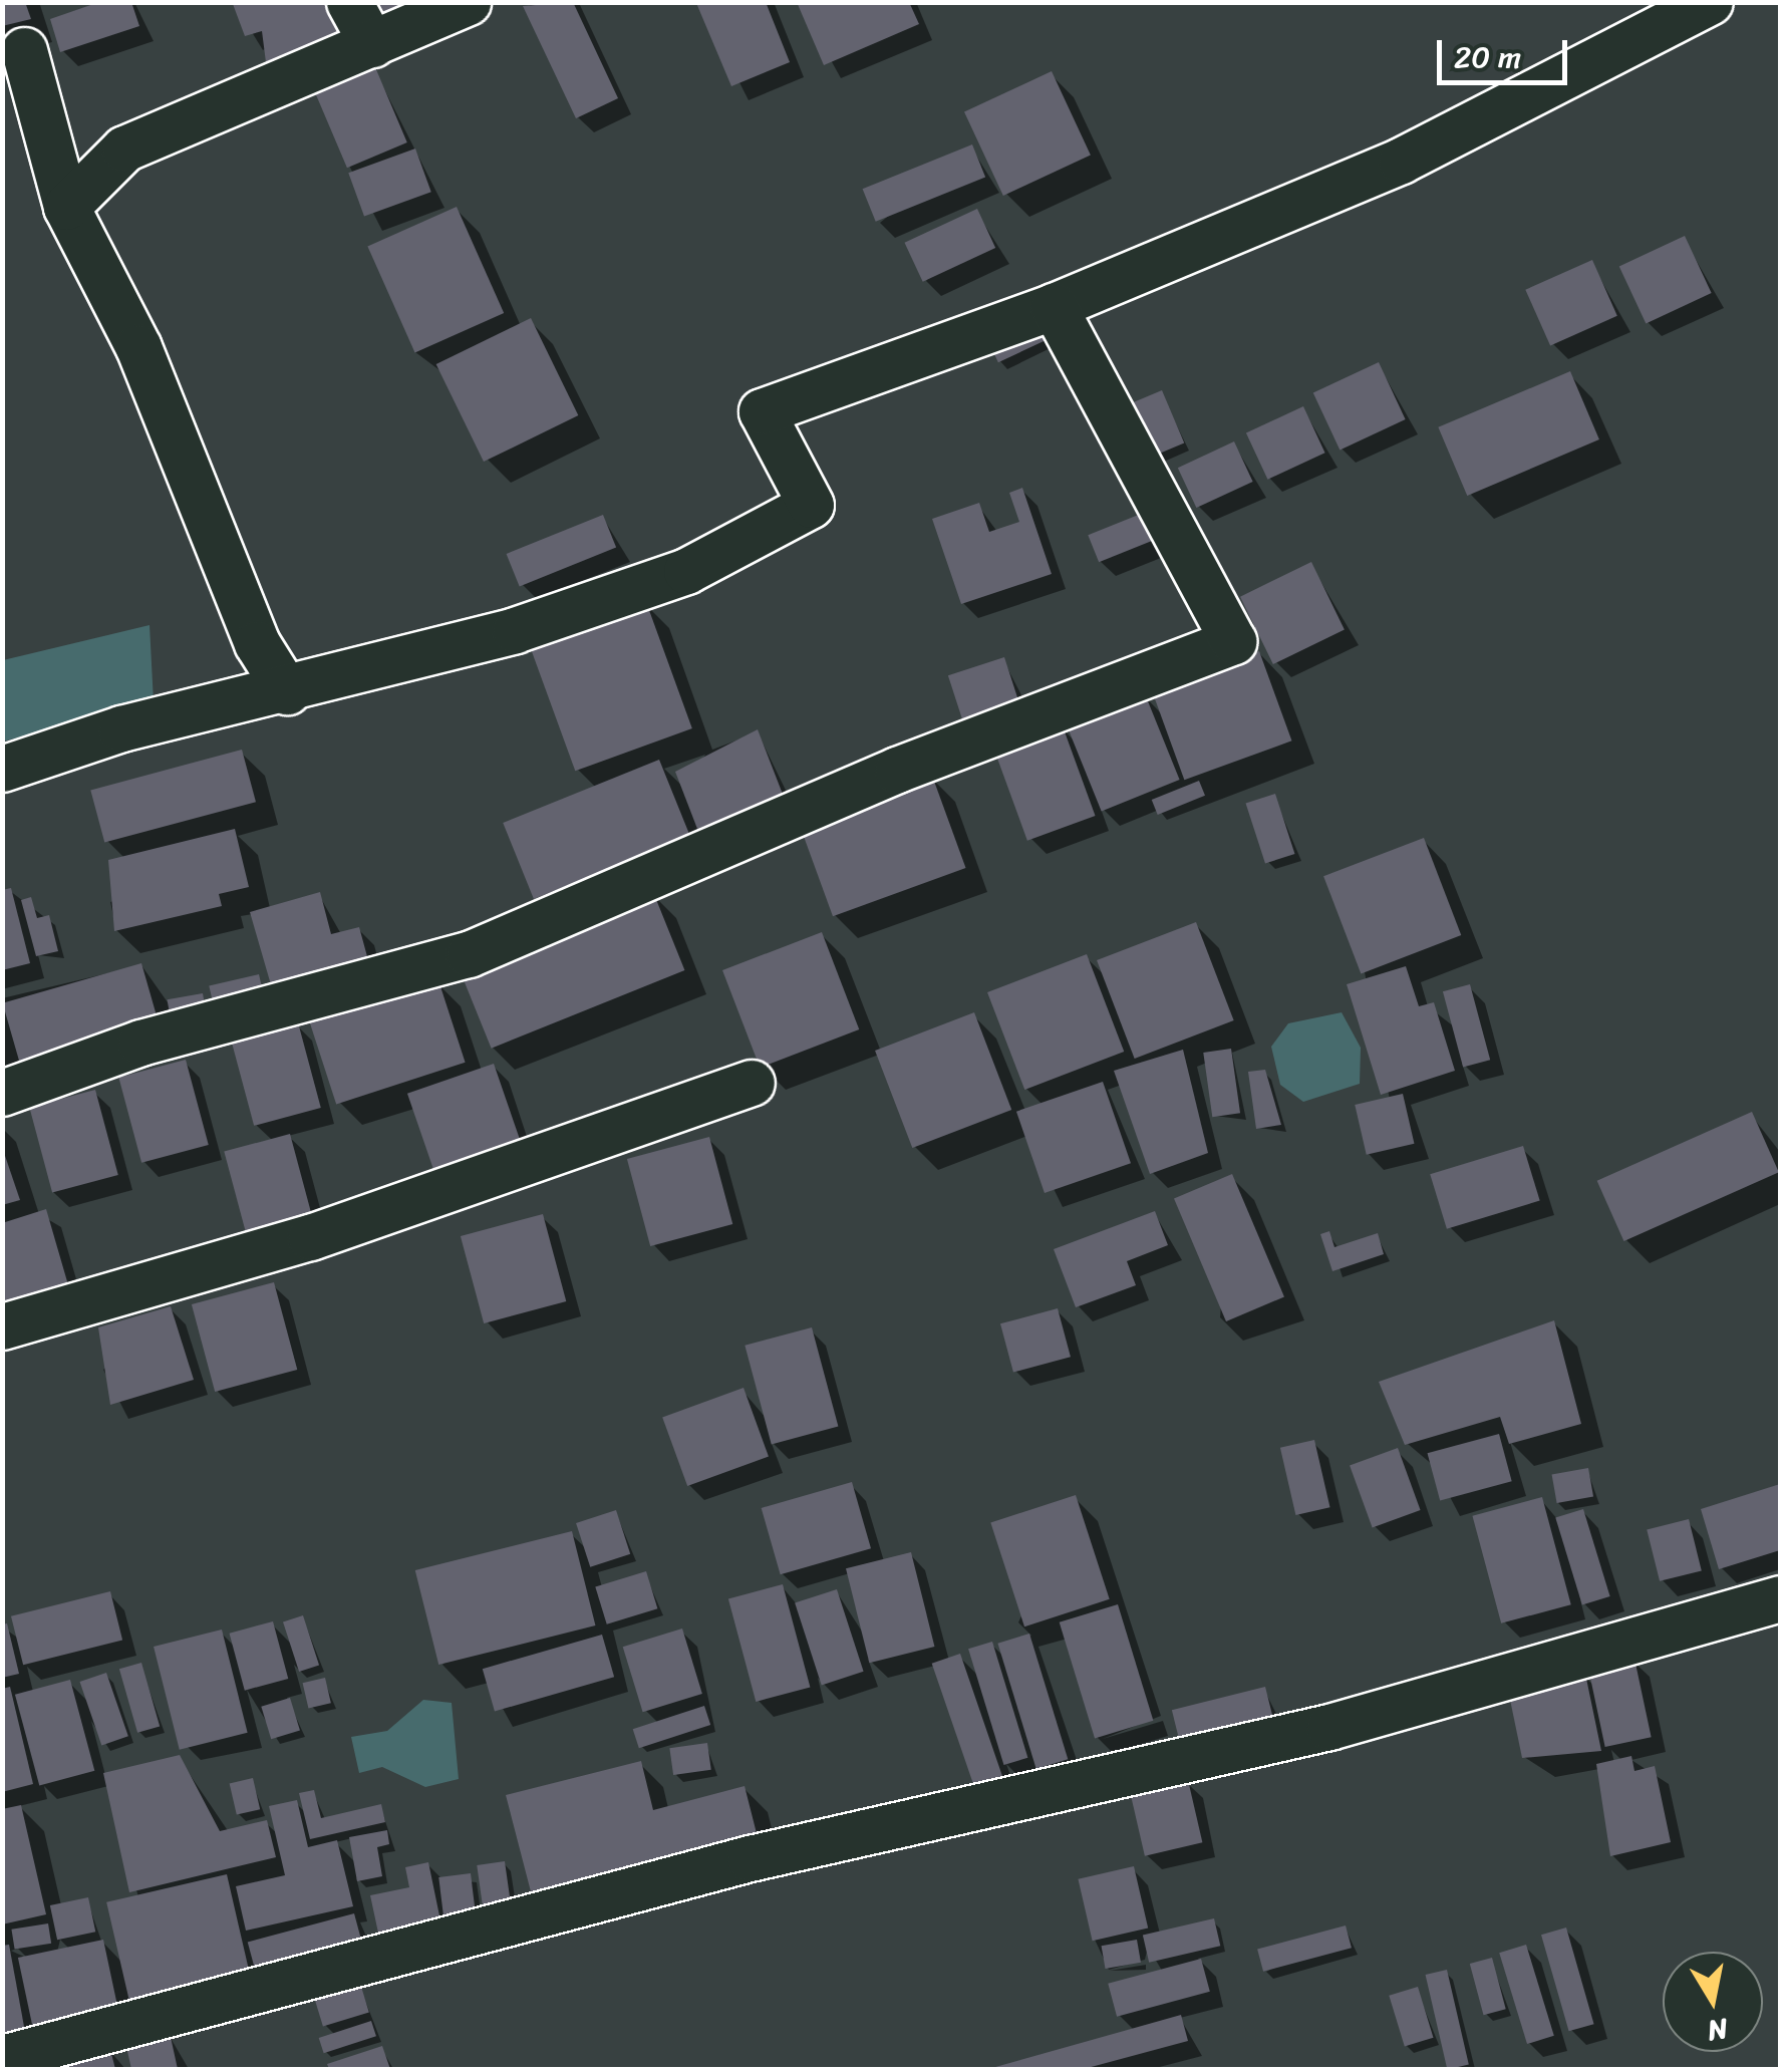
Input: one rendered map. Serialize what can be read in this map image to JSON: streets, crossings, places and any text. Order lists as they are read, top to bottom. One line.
{"scale_bar":"20 m","north":"bottom"}
